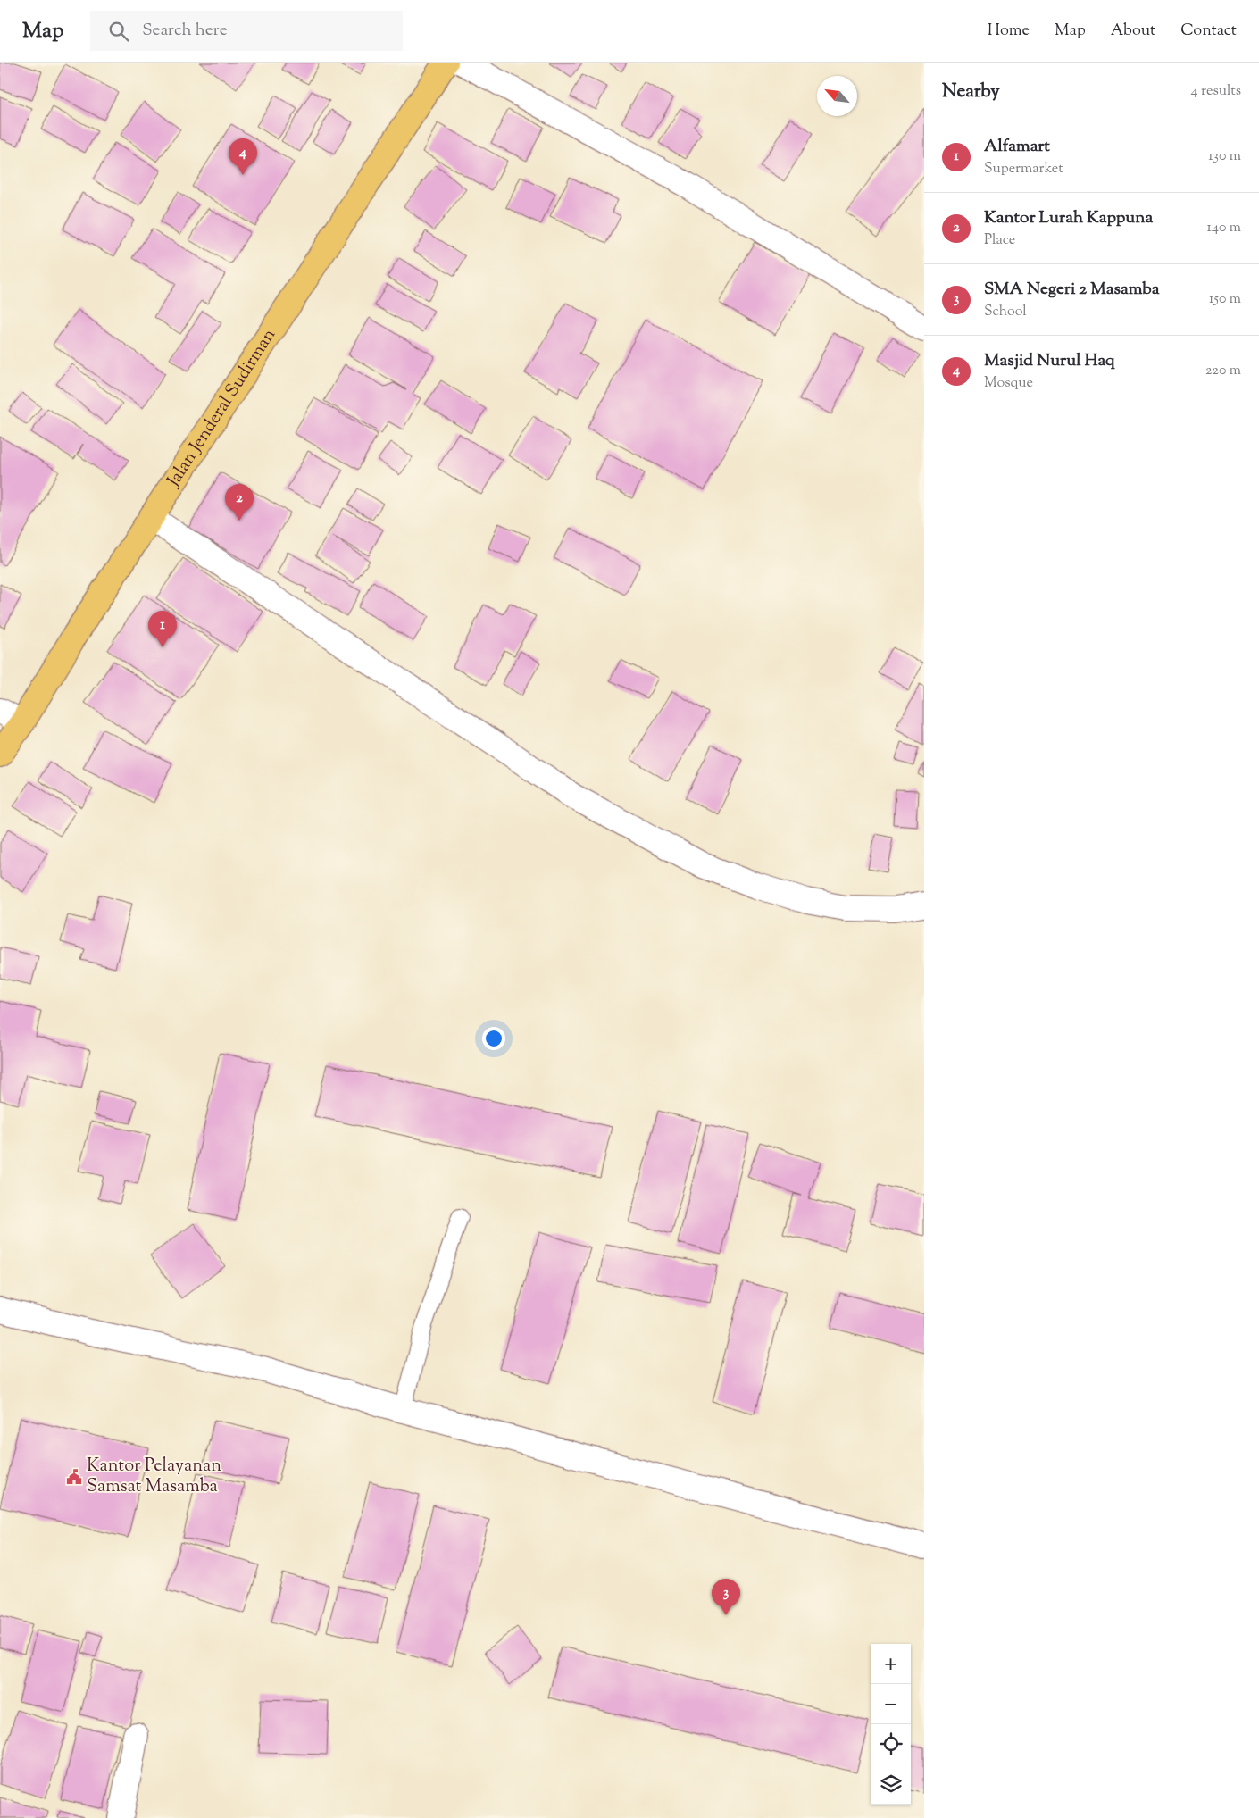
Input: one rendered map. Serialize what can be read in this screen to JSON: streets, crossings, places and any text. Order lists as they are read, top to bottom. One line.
{"streets":{"highway":["Jalan Jenderal Sudirman"]},"places":{"public building":["Kantor Pelayanan Samsat Masamba"]},"north":"top left","page":{"header":"Map","search":"Search here","nav":["Home","Map","About","Contact"],"heading":["Nearby","4 results"],"list":[{"mark":"1","name":"Alfamart","note":"Supermarket","value":"130 m"},{"mark":"2","name":"Kantor Lurah Kappuna","note":"Place","value":"140 m"},{"mark":"3","name":"SMA Negeri 2 Masamba","note":"School","value":"150 m"},{"mark":"4","name":"Masjid Nurul Haq","note":"Mosque","value":"220 m"}],"pins":["4","2","1","3"],"map_buttons":["+","−"]}}
